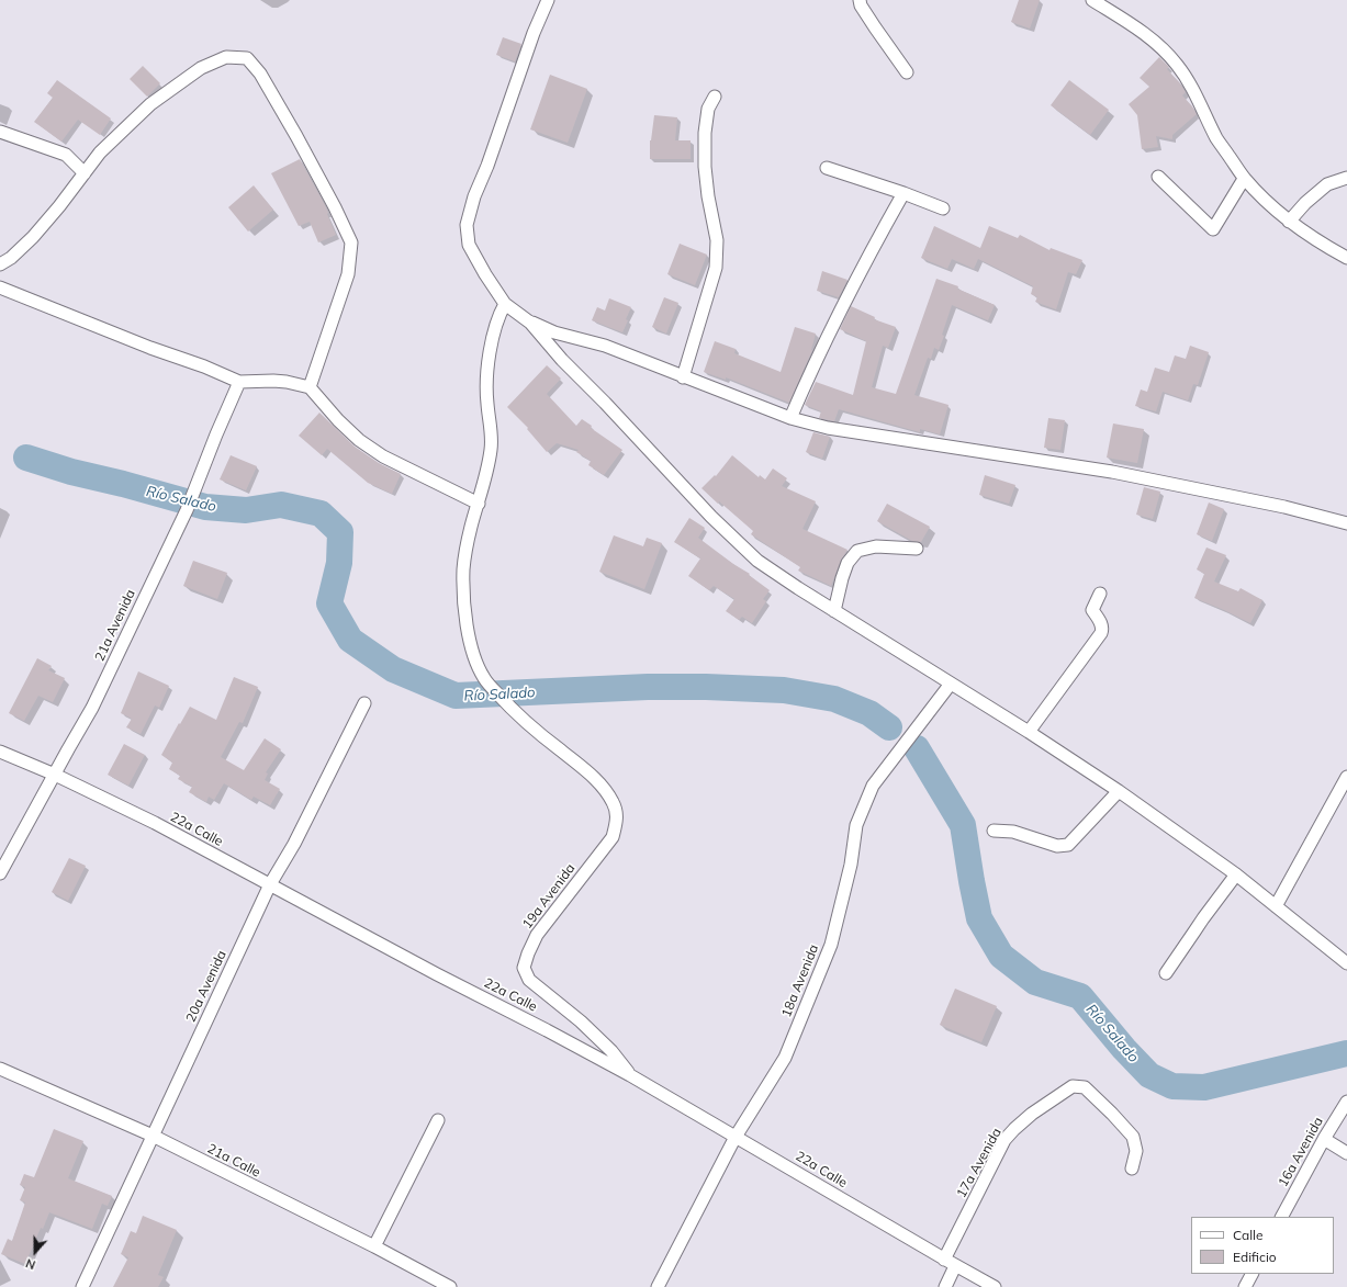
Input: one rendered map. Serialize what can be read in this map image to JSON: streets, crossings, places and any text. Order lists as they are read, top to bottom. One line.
{"streets":{"street":["21a Avenida","22a Calle","19a Avenida","18a Avenida","20a Avenida","16a Avenida","21a Calle","17a Avenida"]},"crossings":[["21a Avenida","22a Calle"],["22a Calle","19a Avenida"],["22a Calle","18a Avenida"],["22a Calle","20a Avenida"],["22a Calle","17a Avenida"],["20a Avenida","21a Calle"]],"water":["Río Salado"],"legend":["Calle","Edificio"],"north":"bottom"}
